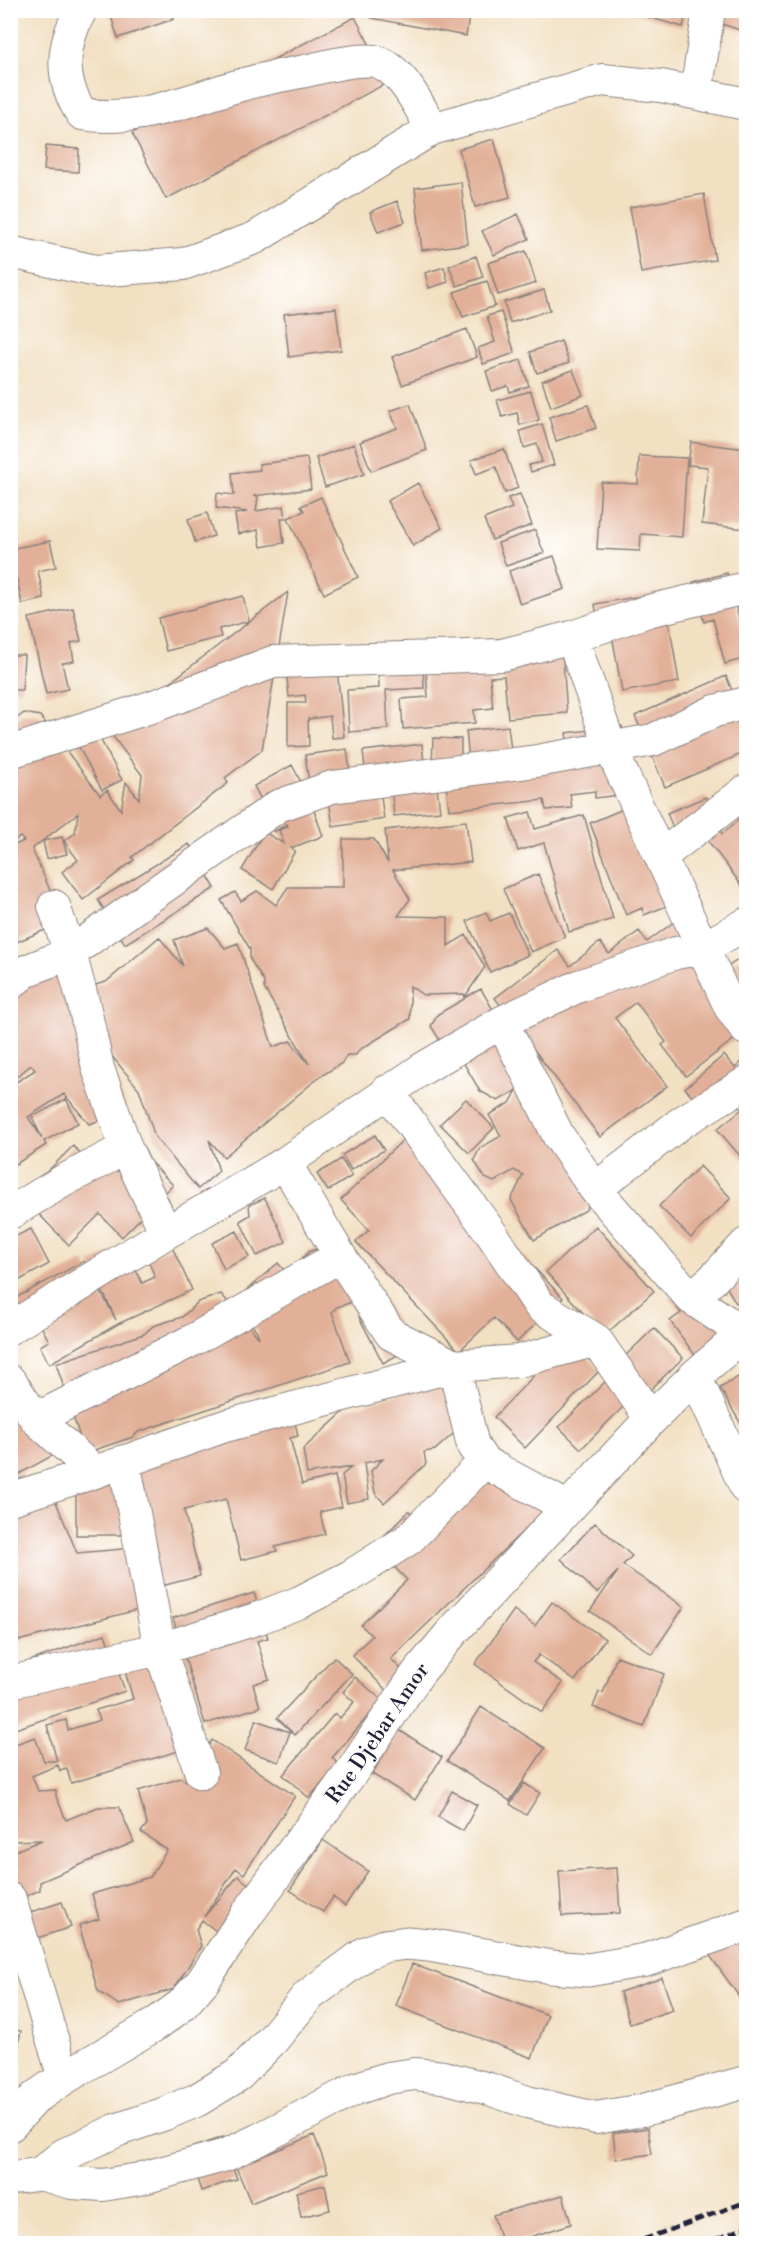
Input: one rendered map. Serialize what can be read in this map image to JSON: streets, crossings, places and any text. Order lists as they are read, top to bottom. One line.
{"streets":{"main road":["Rue Djebar Amor"]}}
